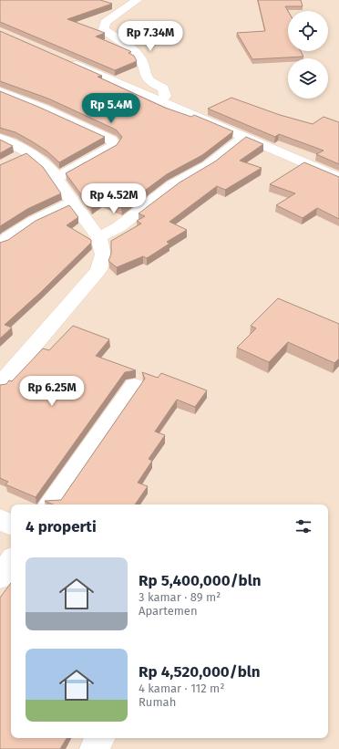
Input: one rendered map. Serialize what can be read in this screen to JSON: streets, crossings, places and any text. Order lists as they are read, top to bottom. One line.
{"page":{"price":["Rp 7.34M","Rp 5.4M","Rp 4.52M","Rp 6.25M"],"heading":"4 properti","list":[{"name":"Rp 5,400,000/bln","note":"3 kamar · 89 m² · Apartemen"},{"name":"Rp 4,520,000/bln","note":"4 kamar · 112 m² · Rumah"}]}}
